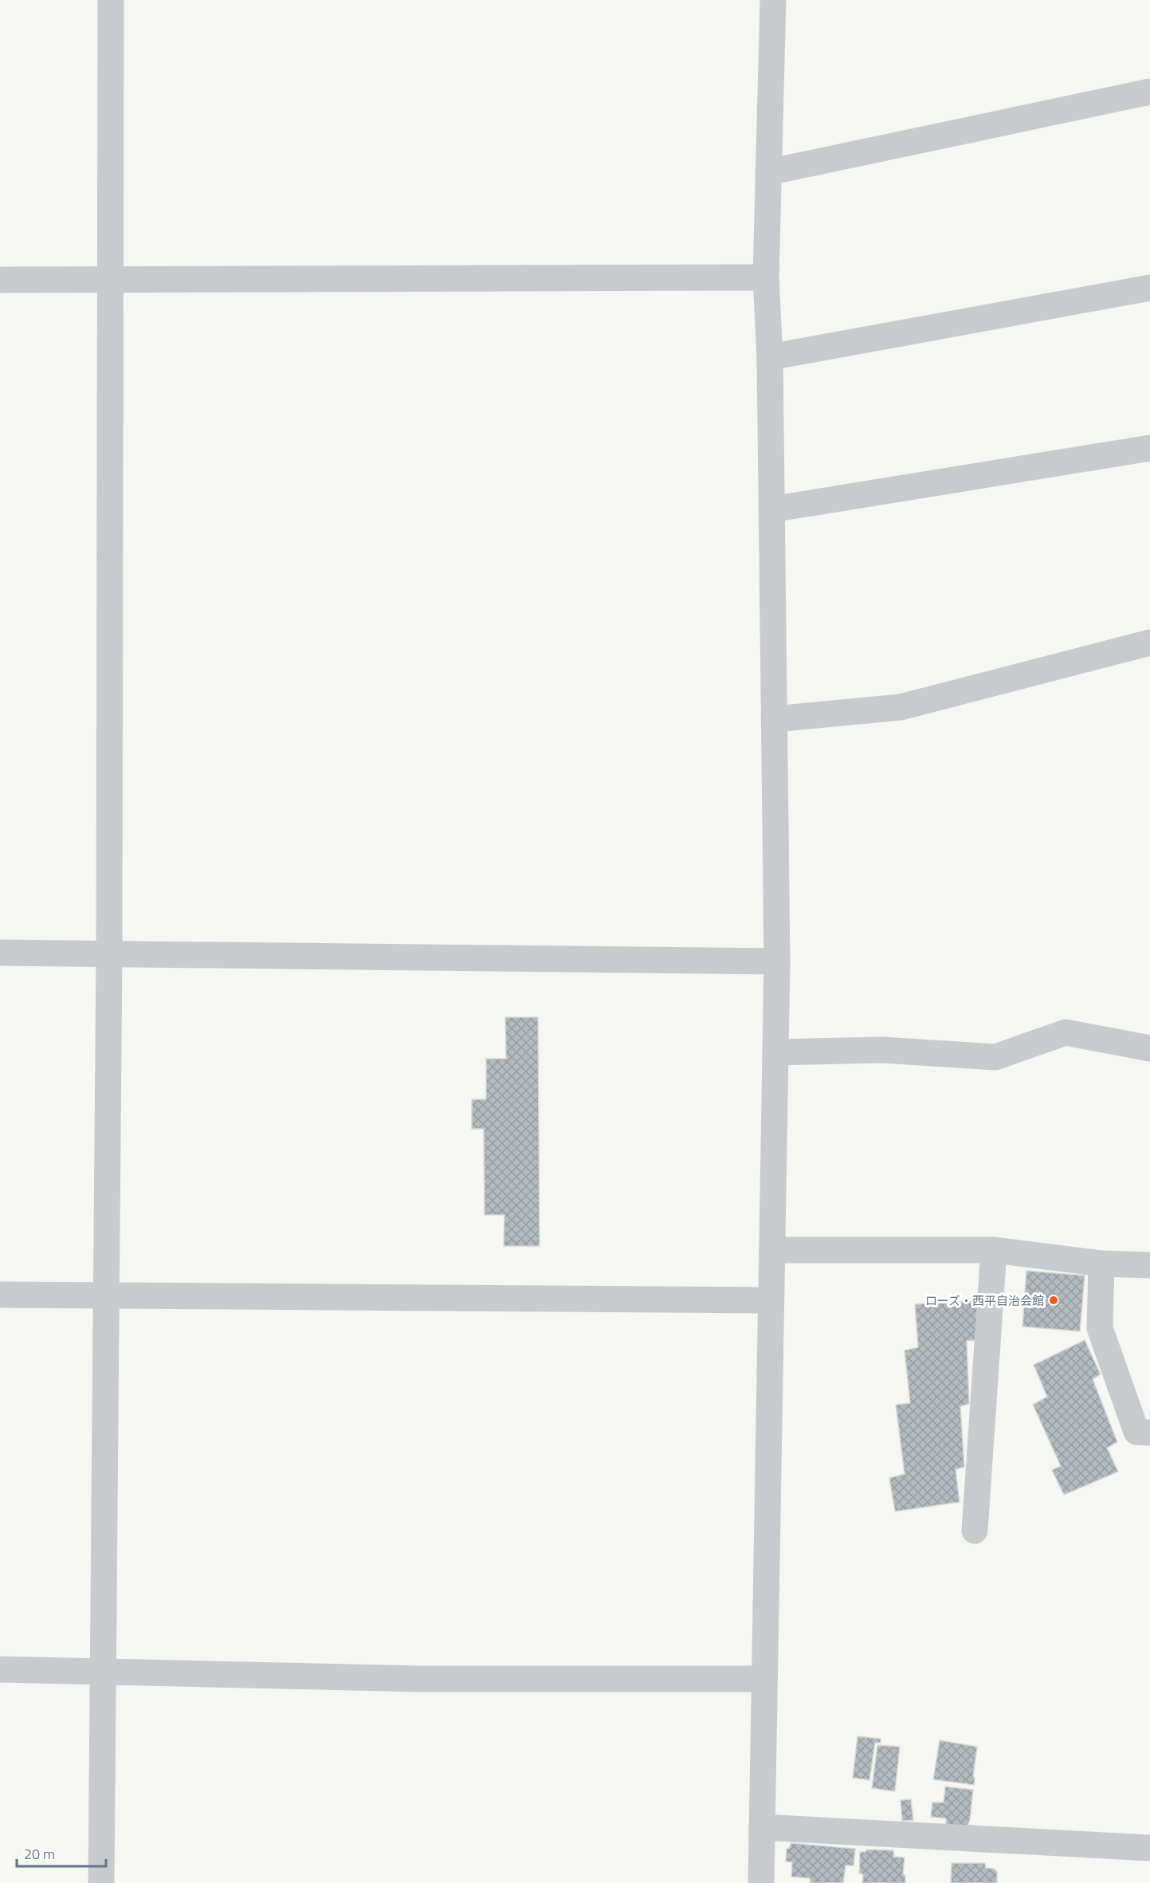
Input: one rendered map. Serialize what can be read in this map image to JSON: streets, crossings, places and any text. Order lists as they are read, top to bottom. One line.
{"places":["ローズ・西平自治会館"],"scale_bar":"20 m"}
